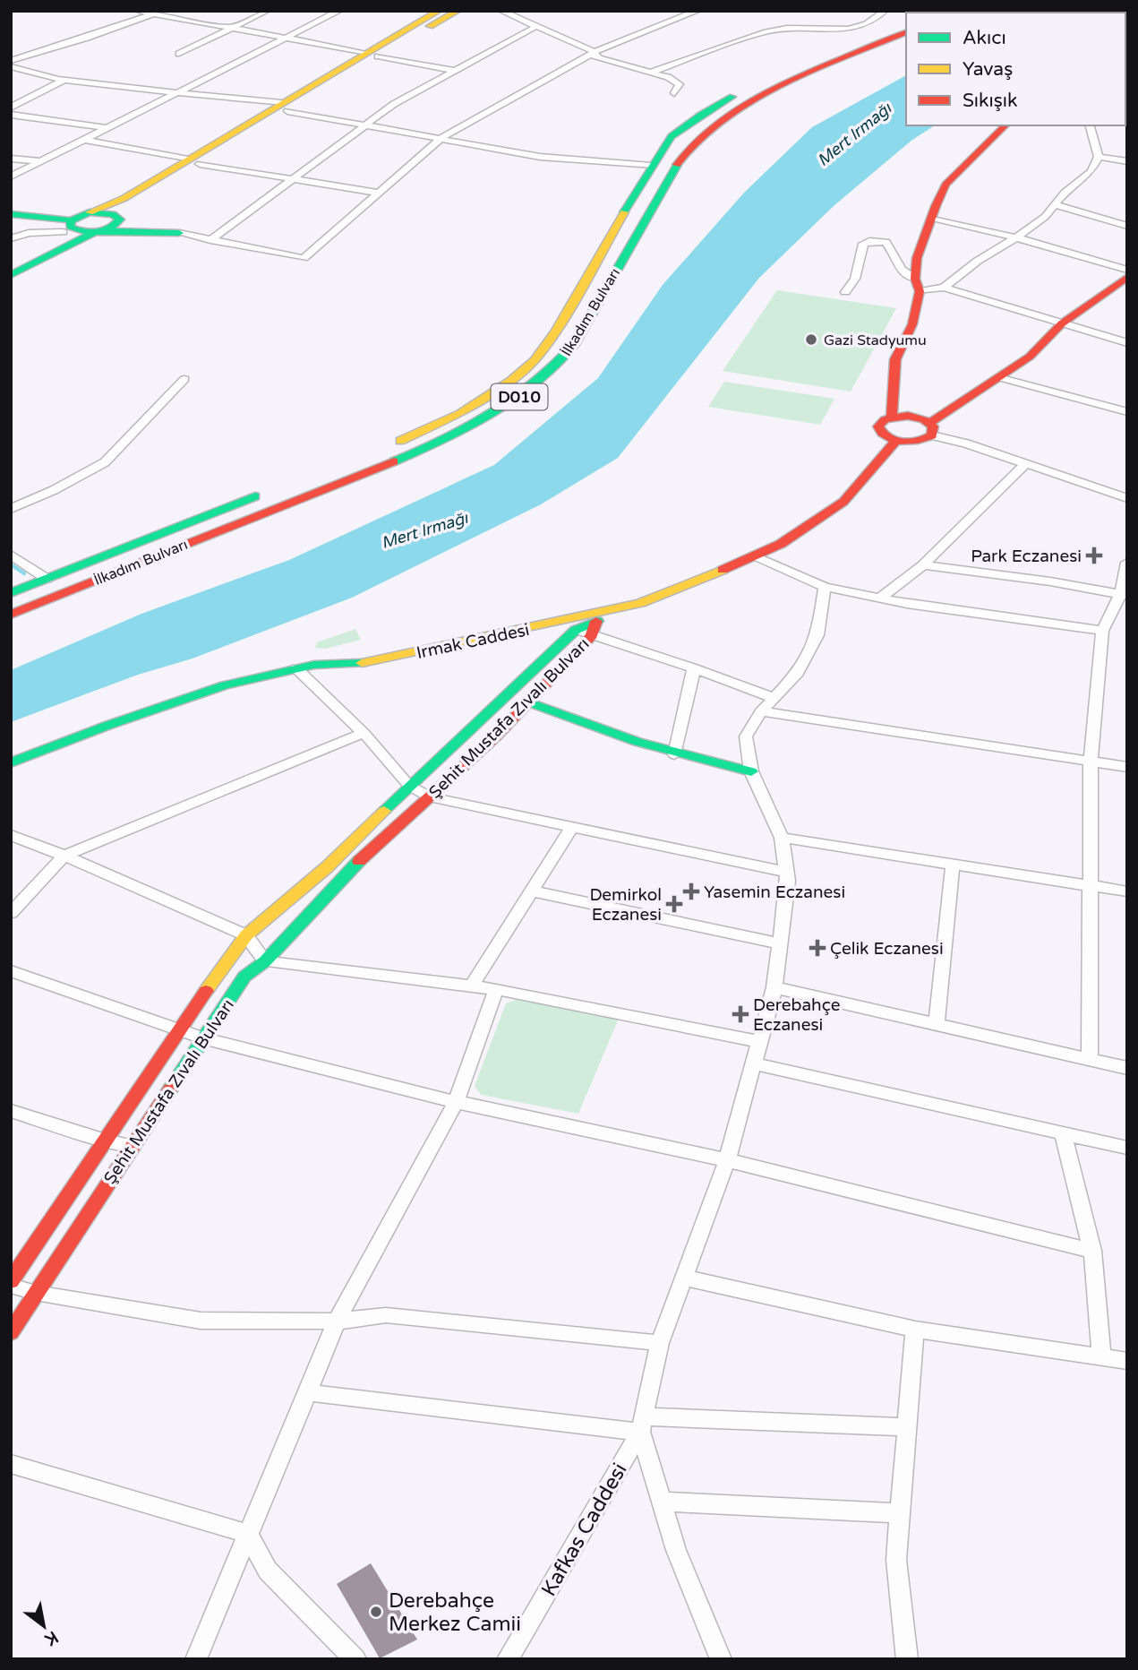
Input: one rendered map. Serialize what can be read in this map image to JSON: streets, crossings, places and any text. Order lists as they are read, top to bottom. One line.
{"streets":{"main road":["İlkadım Bulvarı","D010","Irmak Caddesi","Şehit Mustafa Zıvalı Bulvarı"],"street":["Kafkas Caddesi"]},"water":["Mert Irmağı"],"places":{"other":["Gazi Stadyumu","Derebahçe Merkez Camii"],"health":["Park Eczanesi","Yasemin Eczanesi","Demirkol Eczanesi","Çelik Eczanesi","Derebahçe Eczanesi"]},"legend":["Akıcı","Yavaş","Sıkışık"],"north":"bottom right"}
